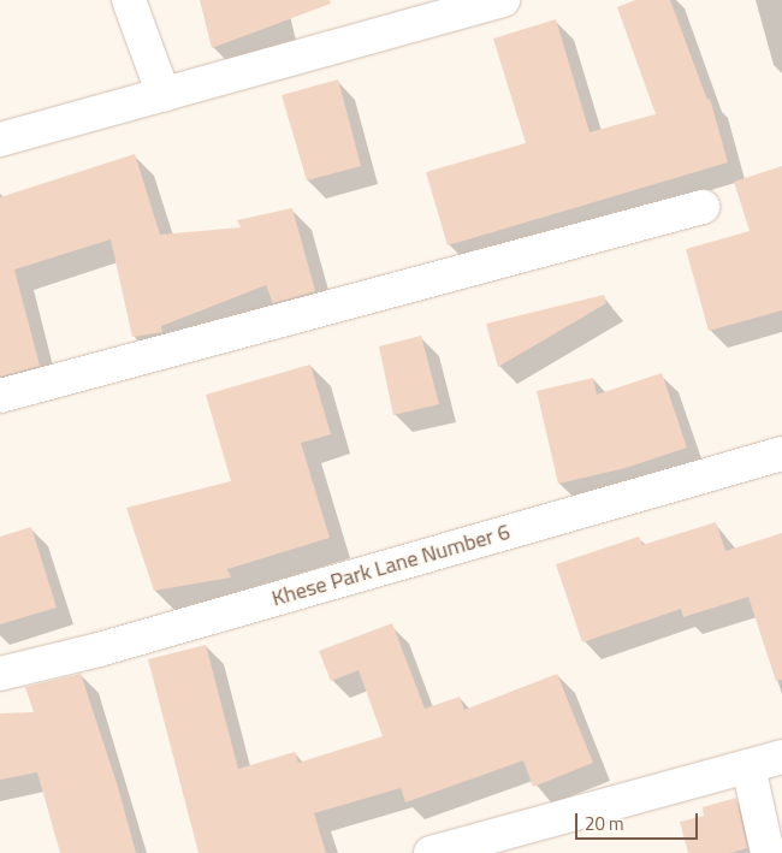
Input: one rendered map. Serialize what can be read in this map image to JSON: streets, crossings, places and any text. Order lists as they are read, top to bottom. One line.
{"streets":{"street":["Khese Park Lane Number 6"]},"scale_bar":"20 m"}
